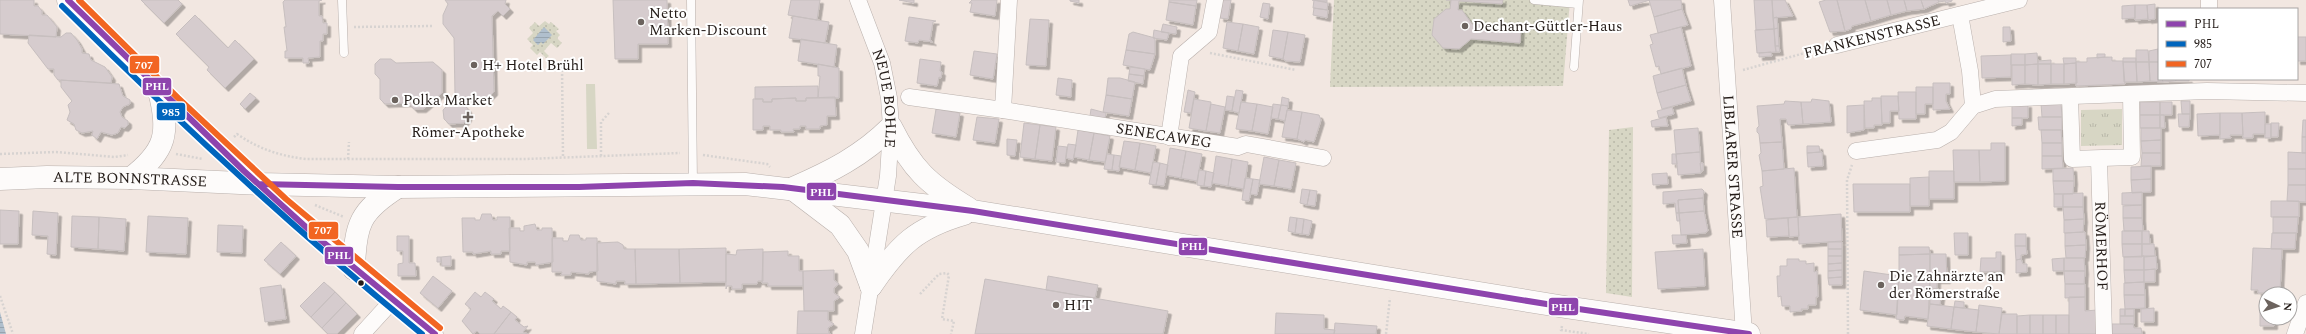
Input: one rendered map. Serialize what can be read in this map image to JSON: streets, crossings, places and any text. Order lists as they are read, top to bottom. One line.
{"streets":{"main road":["ALTE BONNSTRASSE"],"street":["FRANKENSTRASSE","NEUE BOHLE","SENECAWEG","LIBLARER STRASSE","RÖMERHOF"]},"crossings":[["FRANKENSTRASSE","LIBLARER STRASSE"],["NEUE BOHLE","SENECAWEG"],["NEUE BOHLE","ALTE BONNSTRASSE"],["LIBLARER STRASSE","ALTE BONNSTRASSE"]],"places":{"other":["Netto Marken-Discount","Dechant-Güttler-Haus","H+ Hotel Brühl","Polka Market","Die Zahnärzte an der Römerstraße","HIT"],"health":["Römer-Apotheke"]},"lines":["transit line PHL","transit line 707","transit line 985"],"legend":["PHL","985","707"],"north":"right"}
